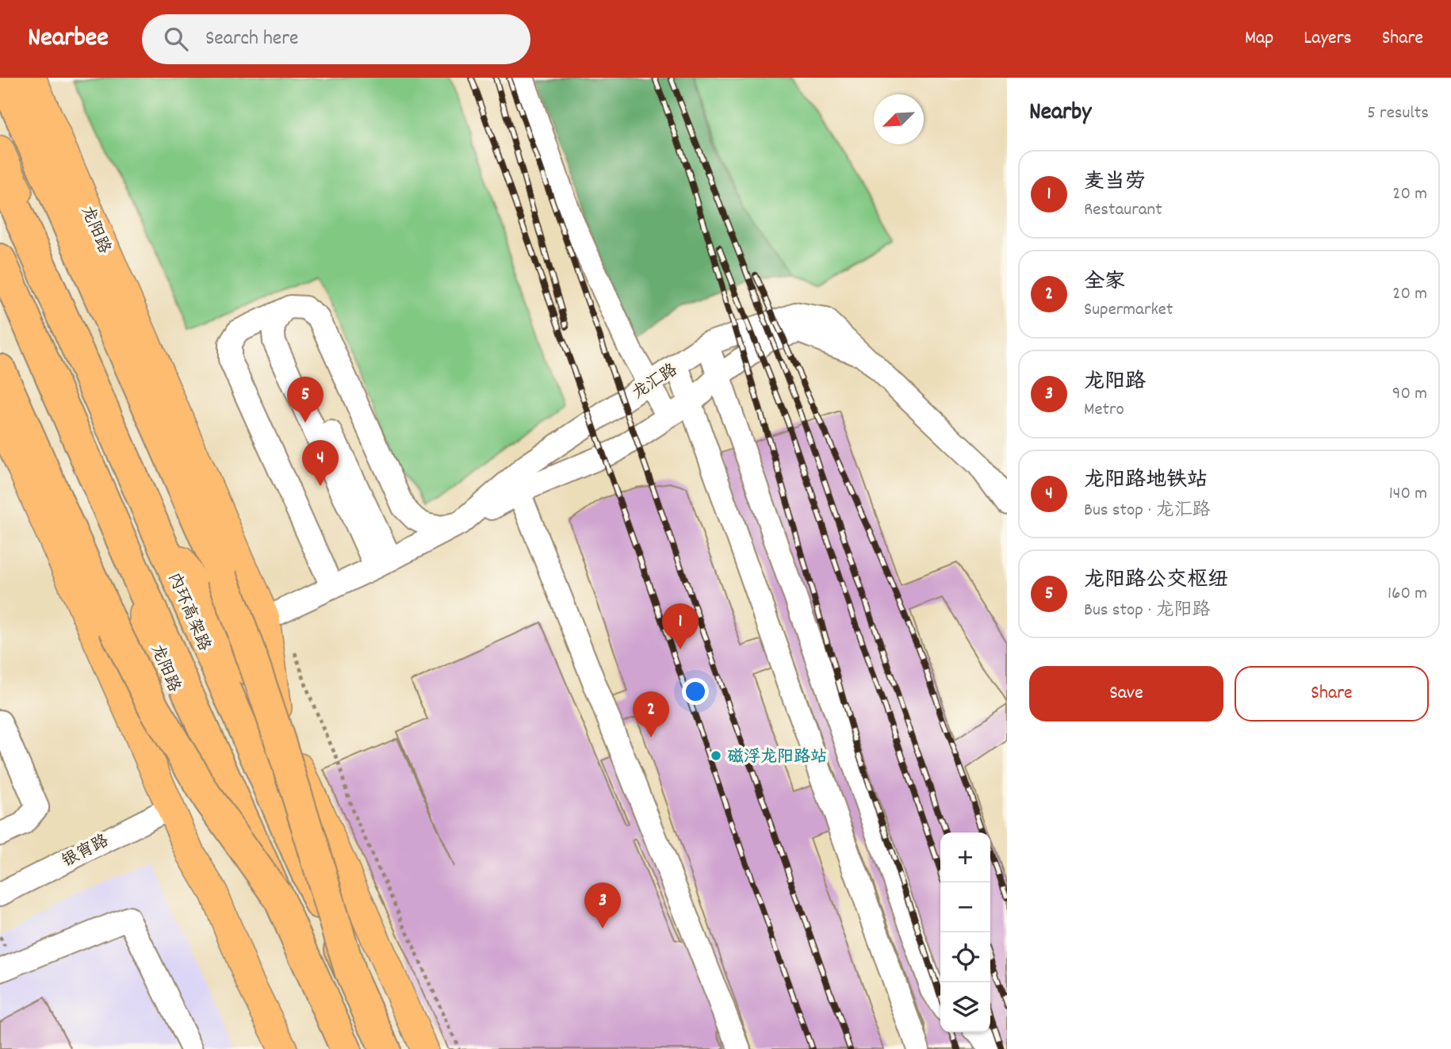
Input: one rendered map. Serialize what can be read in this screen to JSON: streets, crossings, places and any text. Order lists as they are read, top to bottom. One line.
{"streets":{"highway":["内环高架路"],"main road":["龙阳路"],"street":["龙汇路","银宵路"]},"crossings":[["龙阳路","龙汇路"]],"places":["磁浮龙阳路站"],"north":"bottom left","page":{"header":"Nearbee","search":"Search here","nav":["Map","Layers","Share"],"heading":["Nearby","5 results"],"list":[{"mark":"1","name":"麦当劳","note":"Restaurant","value":"20 m"},{"mark":"2","name":"全家","note":"Supermarket","value":"20 m"},{"mark":"3","name":"龙阳路","note":"Metro","value":"90 m"},{"mark":"4","name":"龙阳路地铁站","note":"Bus stop · 龙汇路","value":"140 m"},{"mark":"5","name":"龙阳路公交枢纽","note":"Bus stop · 龙阳路","value":"160 m"}],"pins":["5","4","1","2","3"],"buttons":["Save","Share"],"map_buttons":["+","−"]}}
